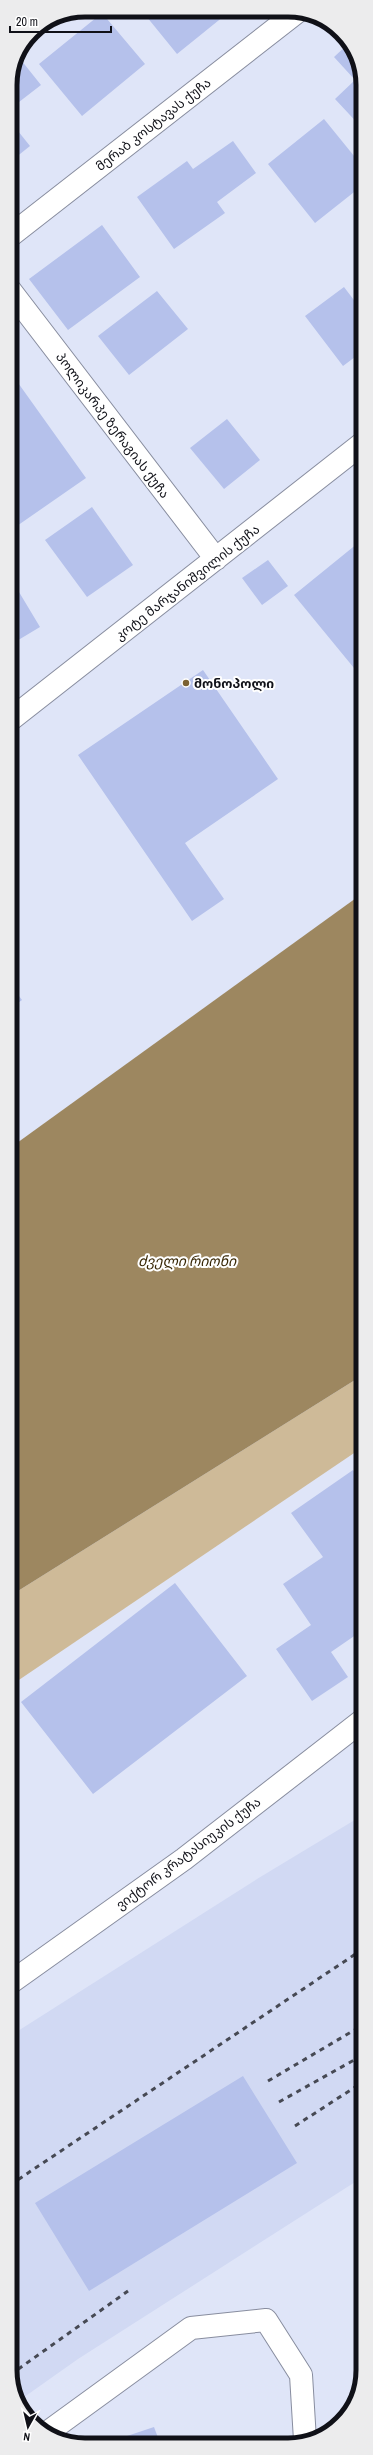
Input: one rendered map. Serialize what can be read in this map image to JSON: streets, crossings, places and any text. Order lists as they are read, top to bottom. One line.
{"streets":{"street":["მერაბ კოსტავას ქუჩა","პოლიკარპე ზერაგიას ქუჩა","კოტე მარჯანიშვილის ქუჩა","ვიქტორ კრატასიუკის ქუჩა"]},"crossings":[["პოლიკარპე ზერაგიას ქუჩა","კოტე მარჯანიშვილის ქუჩა"]],"water":["ძველი რიონი"],"places":["მონოპოლი"],"scale_bar":"20 m","north":"bottom"}
